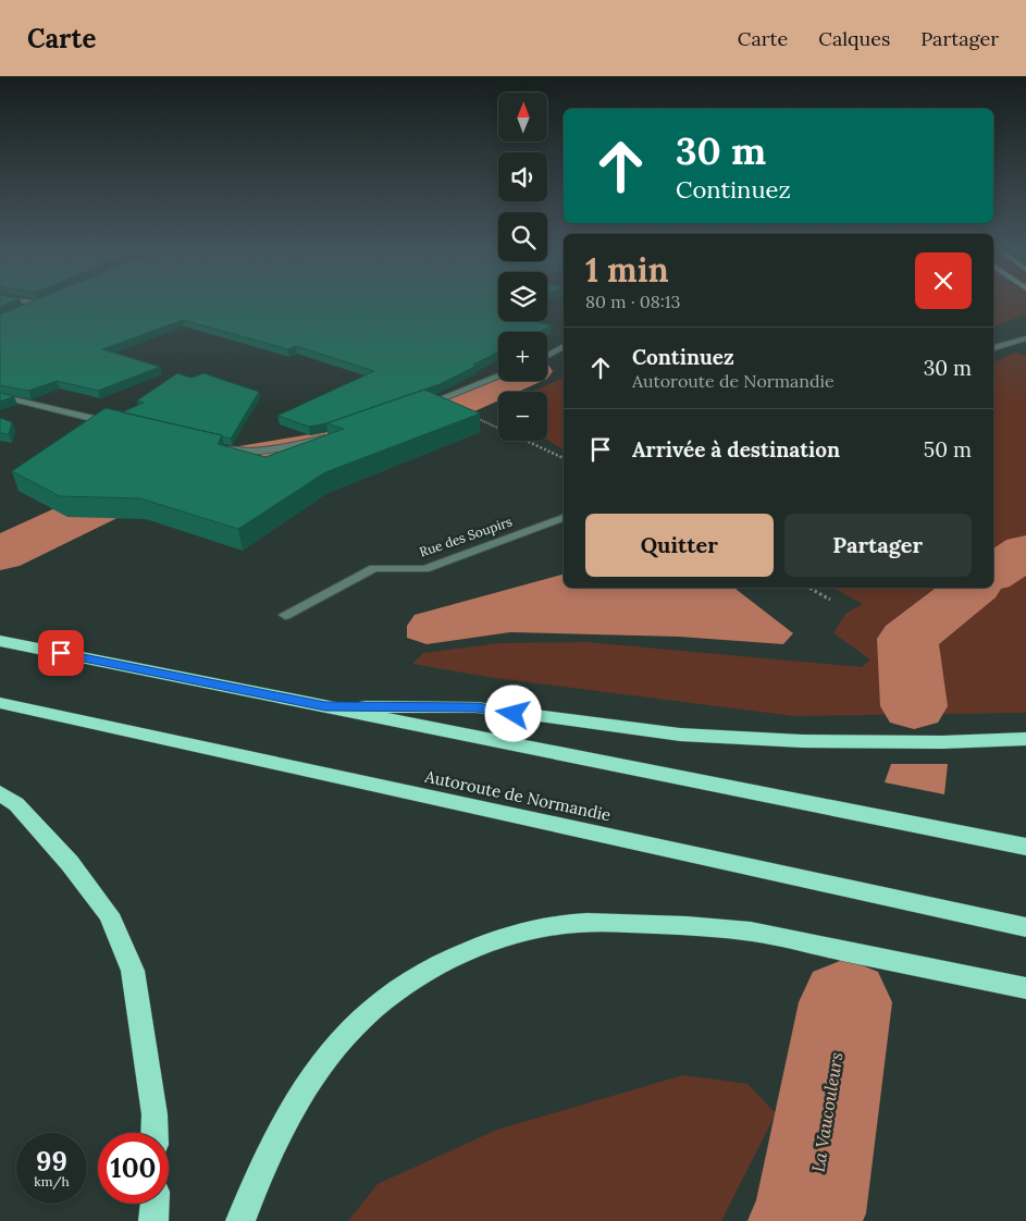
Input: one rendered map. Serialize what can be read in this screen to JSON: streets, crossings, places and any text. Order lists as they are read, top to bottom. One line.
{"streets":{"highway":["Autoroute de Normandie"],"street":["Rue des Soupirs"]},"water":["La Vaucouleurs"],"north":"top","page":{"header":"Carte","nav":["Carte","Calques","Partager"],"map_buttons":["+","−"],"turn":["30 m","Continuez"],"heading":["1 min","80 m · 08:13"],"list":[{"name":"Continuez","note":"Autoroute de Normandie","value":"30 m"},{"name":"Arrivée à destination","value":"50 m"}],"buttons":["Quitter","Partager"],"speed":"99 km/h","limit":"100"}}
